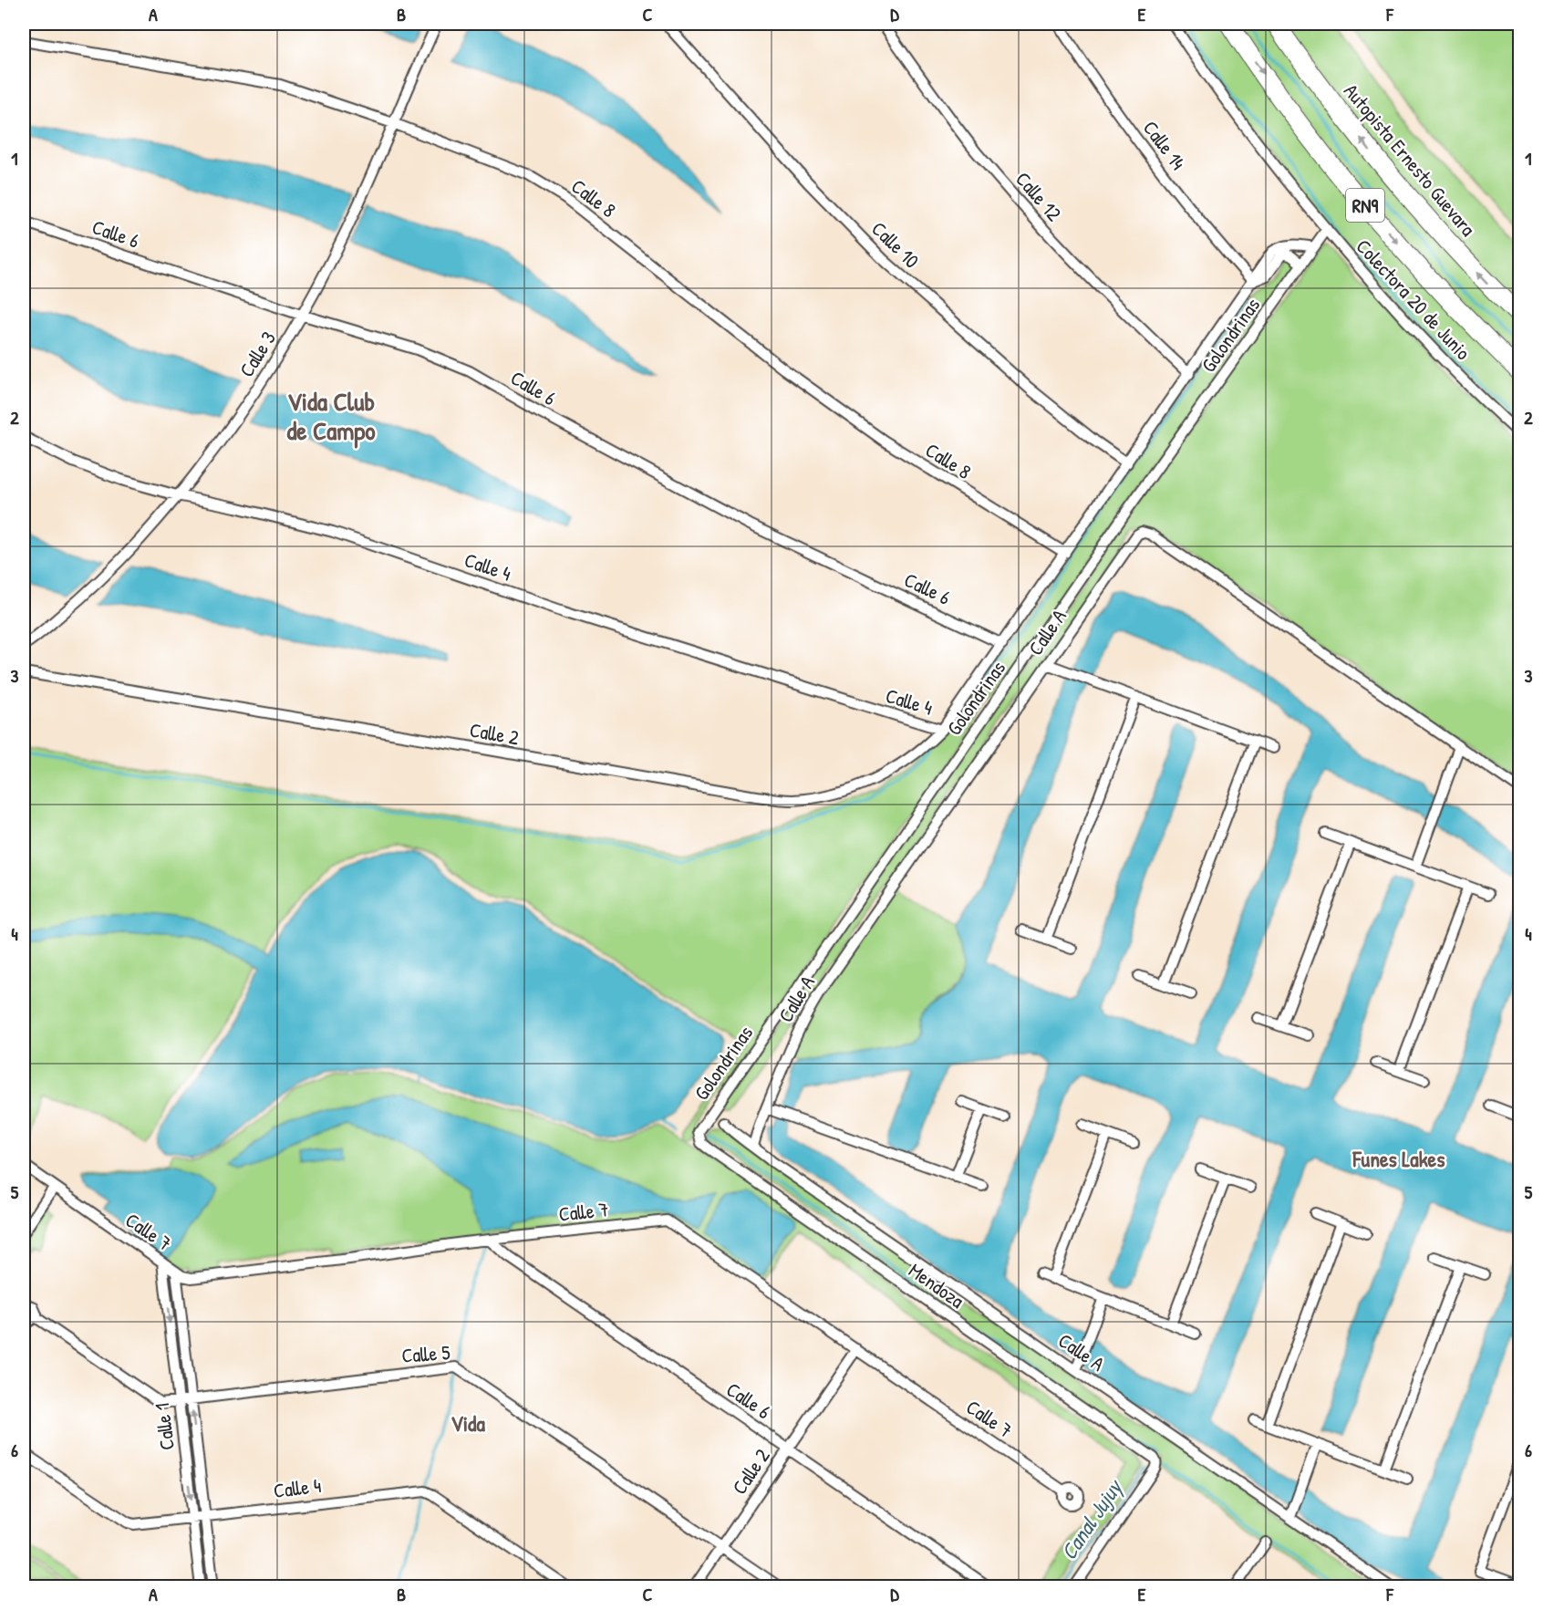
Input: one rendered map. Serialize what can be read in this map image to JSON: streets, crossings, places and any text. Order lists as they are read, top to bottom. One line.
{"streets":{"highway":["Autopista Ernesto Guevara","RN9"],"street":["Calle 14","Calle 12","Calle 8","Calle 6","Calle 10","Colectora 20 de Junio","Golondrinas","Calle 3","Calle 4","Calle A","Calle 2","Calle 7","Mendoza","Calle 5","Calle 1"]},"crossings":[["Calle 14","Calle 2"],["Calle 12","Calle 2"],["Calle 8","Calle 3"],["Calle 8","Calle 2"],["Calle 6","Calle 3"],["Calle 6","Calle 2"],["Calle 6","Calle 7"],["Calle 10","Calle 2"],["Colectora 20 de Junio","Golondrinas"],["Golondrinas","Calle A"],["Golondrinas","Mendoza"],["Calle 3","Calle 4"],["Calle 4","Calle 2"],["Calle 4","Calle 1"],["Calle 2","Calle 7"],["Calle 2","Calle 5"],["Calle 7","Calle 1"],["Calle 5","Calle 1"]],"districts":["Vida Club de Campo","Funes Lakes","Vida"],"water":["Canal Jujuy"],"grid":{"columns":["A","B","C","D","E","F"],"rows":["1","2","3","4","5","6"]}}
